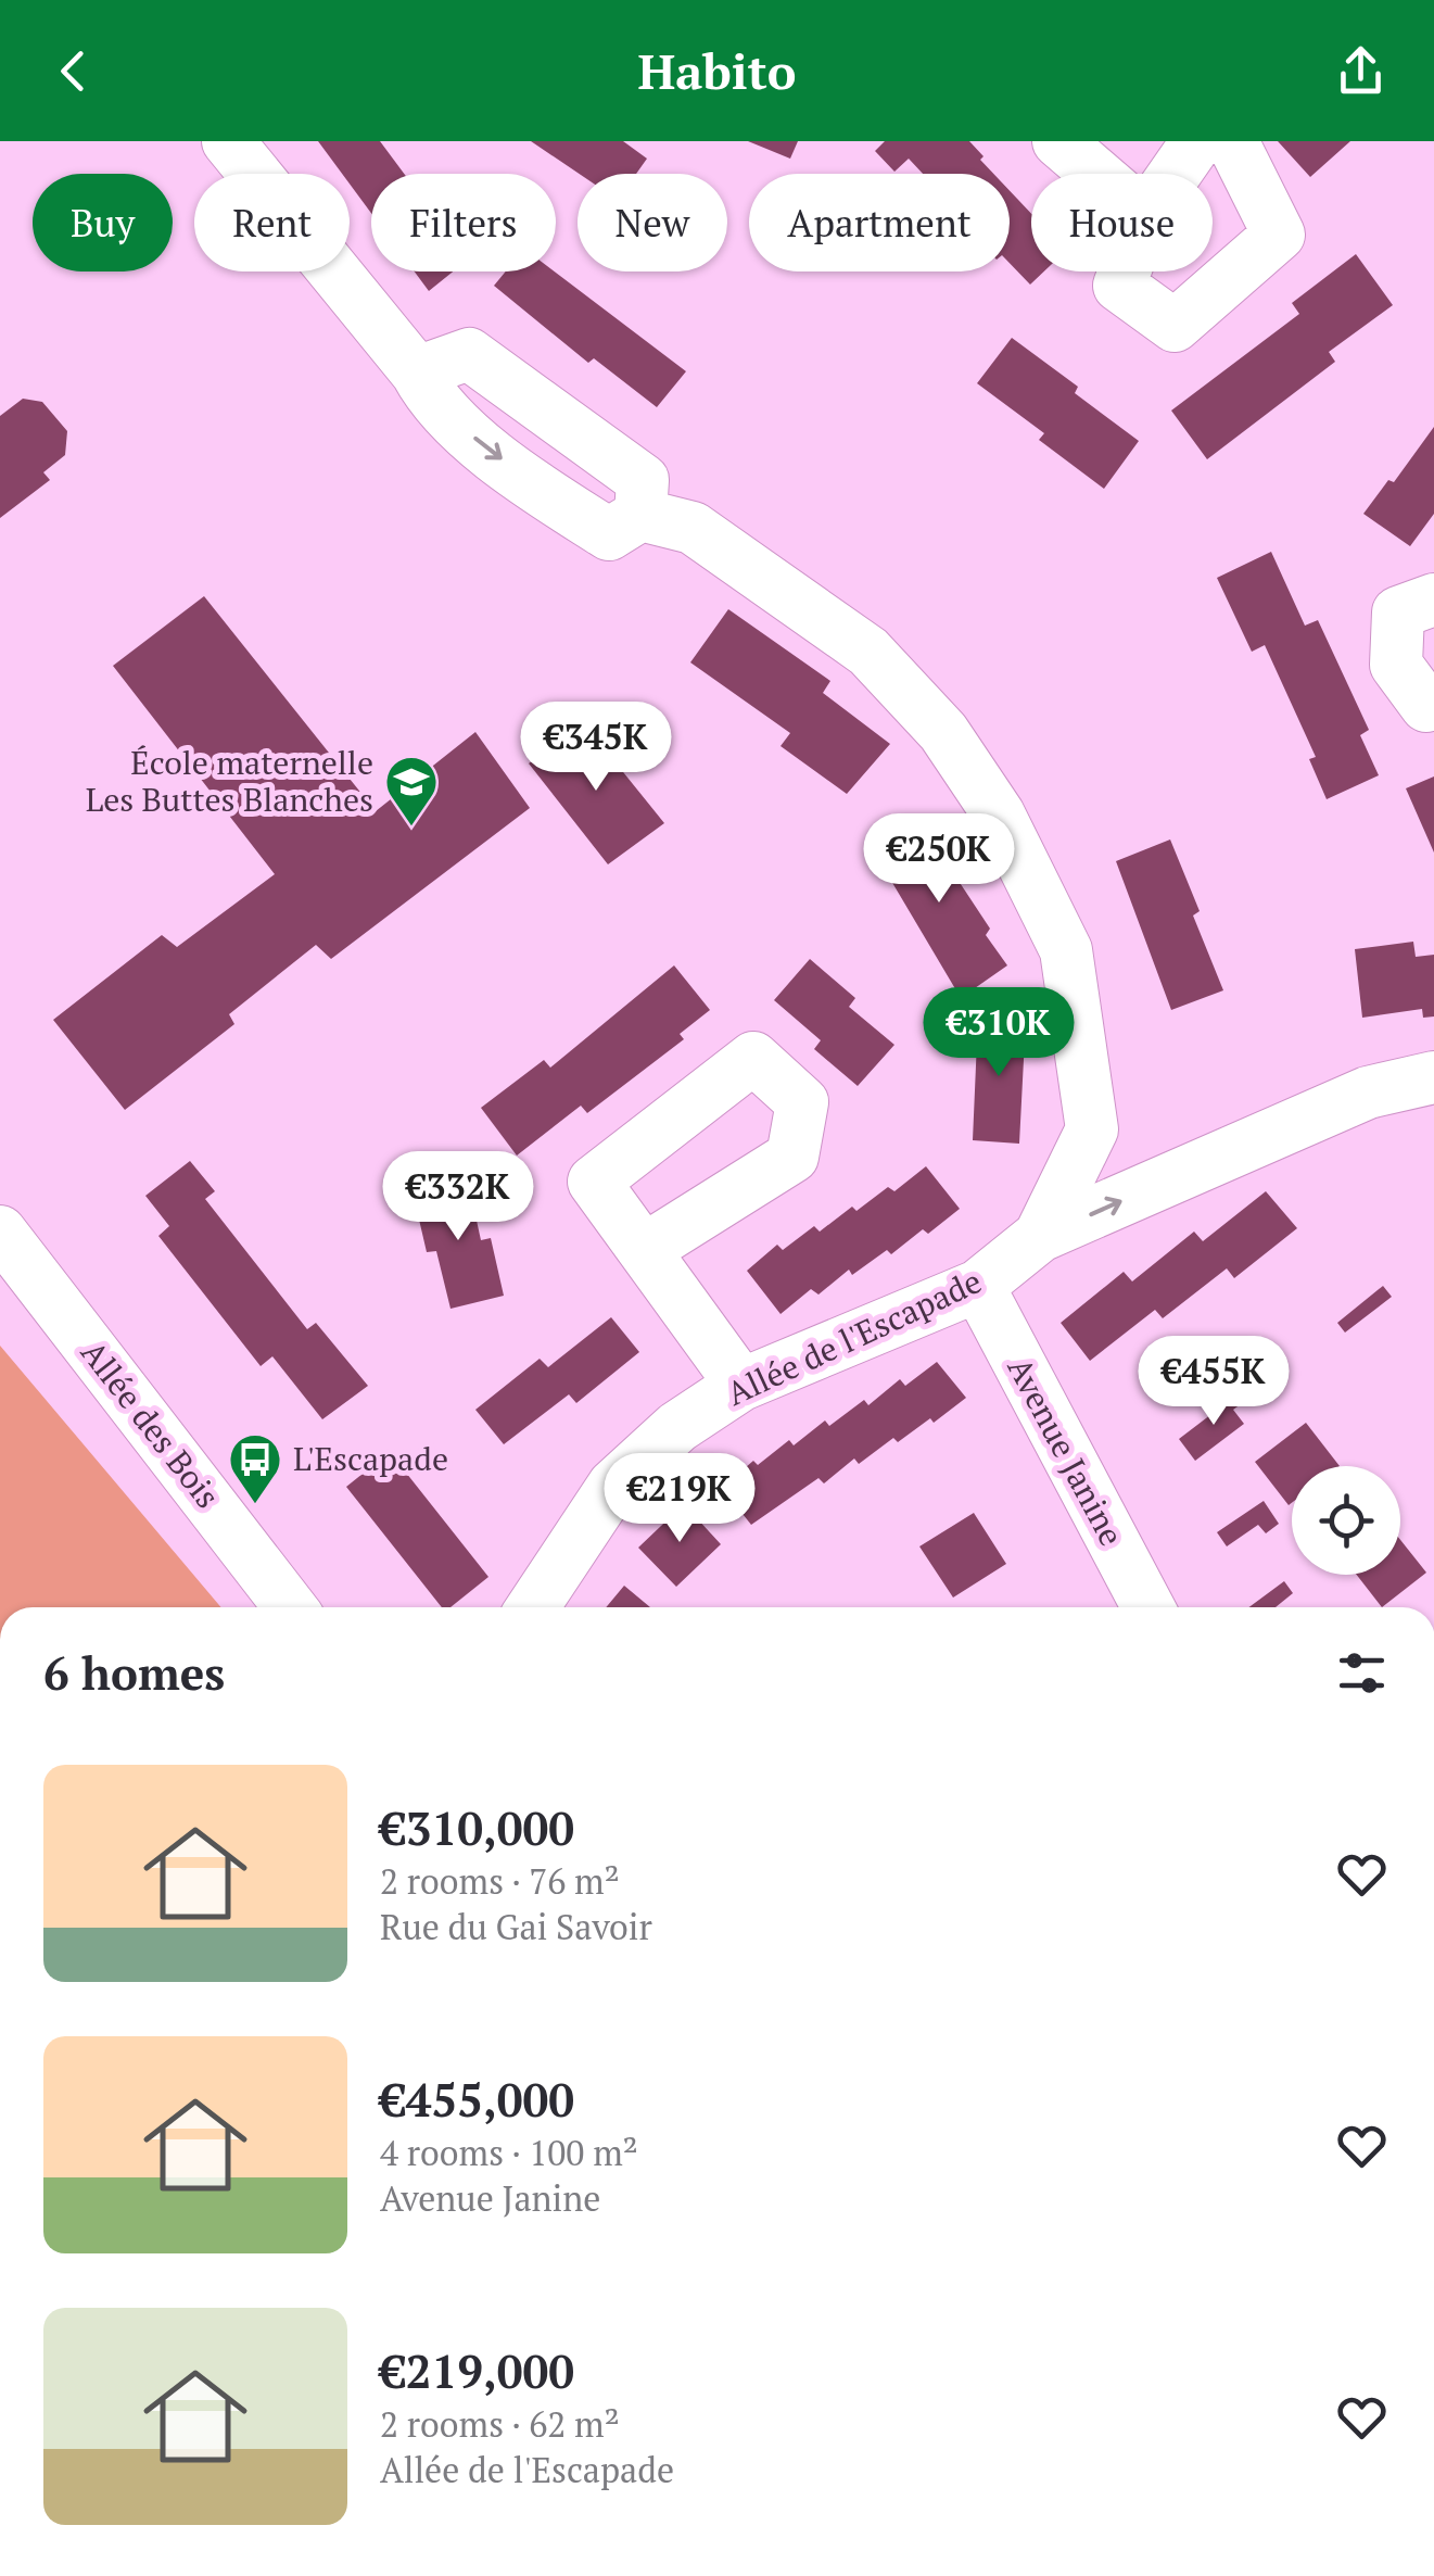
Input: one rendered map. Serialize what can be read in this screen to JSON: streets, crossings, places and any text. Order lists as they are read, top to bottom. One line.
{"streets":{"street":["Allée de l'Escapade","Allée des Bois","Avenue Janine"]},"crossings":[["Allée de l'Escapade","Avenue Janine"]],"places":{"school or university":["École maternelle Les Buttes Blanches"],"bus stop":["L'Escapade"]},"page":{"header":"Habito","chip":["Buy","Rent","Filters","New","Apartment","House"],"price":["€345K","€250K","€310K","€332K","€455K","€219K"],"heading":"6 homes","list":[{"name":"€310,000","note":"2 rooms · 76 m² · Rue du Gai Savoir"},{"name":"€455,000","note":"4 rooms · 100 m² · Avenue Janine"},{"name":"€219,000","note":"2 rooms · 62 m² · Allée de l'Escapade"}]}}
